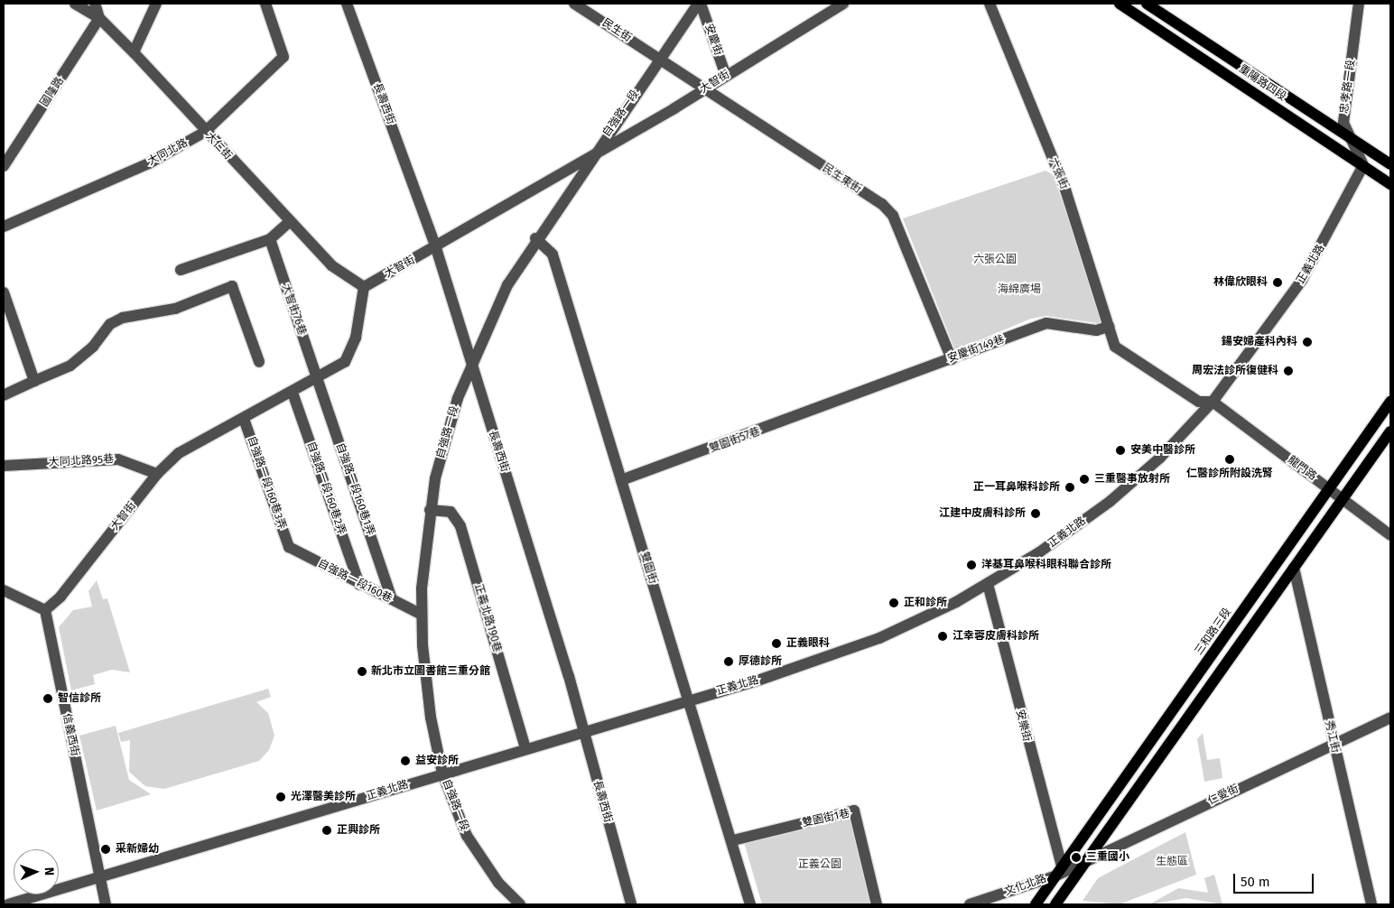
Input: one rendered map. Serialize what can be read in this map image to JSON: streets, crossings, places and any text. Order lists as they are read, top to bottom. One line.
{"streets":{"main road":["重陽路四段","三和路三段"],"street":["民生街","安慶街","大智街","忠孝路一段","國隆路","長壽西街","自強路一段","大仁街","大同北路","六張街","民生東街","正義北路","大智街76巷","安慶街149巷","雙園街57巷","大同北路95巷","龍門路","自強路一段160巷3弄","自強路一段160巷2弄","自強路一段160巷1弄","雙園街","自強路一段160巷","正義北路190巷","安樂街","信義西街","秀江街","仁愛街","雙園街1巷","文化北路"]},"crossings":[["民生街","自強路一段"],["民生街","民生東街"],["安慶街","大智街"],["安慶街","自強路一段"],["大智街","長壽西街"],["大智街","自強路一段"],["大智街","大仁街"],["大智街","民生東街"],["大智街","大智街76巷"],["大智街","大同北路95巷"],["大智街","自強路一段160巷3弄"],["大智街","自強路一段160巷2弄"],["大智街","自強路一段160巷1弄"],["大智街","信義西街"],["重陽路四段","忠孝路一段"],["重陽路四段","正義北路"],["忠孝路一段","正義北路"],["國隆路","大仁街"],["長壽西街","自強路一段"],["長壽西街","正義北路"],["自強路一段","民生東街"],["自強路一段","正義北路"],["自強路一段","雙園街"],["自強路一段","自強路一段160巷"],["自強路一段","正義北路190巷"],["大仁街","大同北路"],["六張街","正義北路"],["六張街","安慶街149巷"],["六張街","龍門路"],["民生東街","安慶街149巷"],["正義北路","龍門路"],["正義北路","雙園街"],["正義北路","正義北路190巷"],["正義北路","安樂街"],["正義北路","信義西街"],["大智街76巷","自強路一段160巷1弄"],["安慶街149巷","雙園街57巷"],["雙園街57巷","雙園街"],["龍門路","三和路三段"],["自強路一段160巷3弄","自強路一段160巷"],["自強路一段160巷2弄","自強路一段160巷"],["自強路一段160巷1弄","自強路一段160巷"],["雙園街","雙園街1巷"],["三和路三段","安樂街"],["三和路三段","仁愛街"],["三和路三段","文化北路"],["安樂街","仁愛街"],["安樂街","文化北路"],["秀江街","仁愛街"],["仁愛街","文化北路"]],"parks":["六張公園","海綿廣場","生態區","正義公園"],"places":["林偉欣眼科","鍚安婦產科內科","周宏法診所復健科","安美中醫診所","仁醫診所附設洗腎","三重醫事放射所","正一耳鼻喉科診所","江建中皮膚科診所","洋基耳鼻喉科眼科聯合診所","正和診所","江幸蓉皮膚科診所","正義眼科","厚德診所","新北市立圖書館三重分館","智信診所","益安診所","光澤醫美診所","正興診所","采新婦幼","三重國小"],"scale_bar":"50 m","north":"right"}
